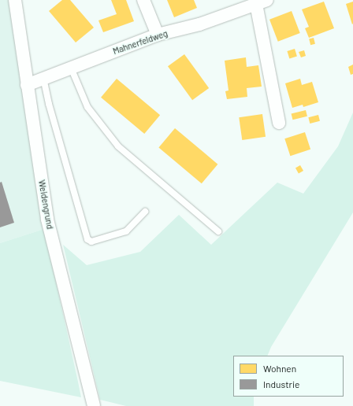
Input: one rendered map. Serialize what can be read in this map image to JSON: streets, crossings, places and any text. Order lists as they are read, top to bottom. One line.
{"streets":{"street":["Mahnerfeldweg","Weidengrund"]},"crossings":[["Mahnerfeldweg","Weidengrund"]],"legend":["Wohnen","Industrie"]}
